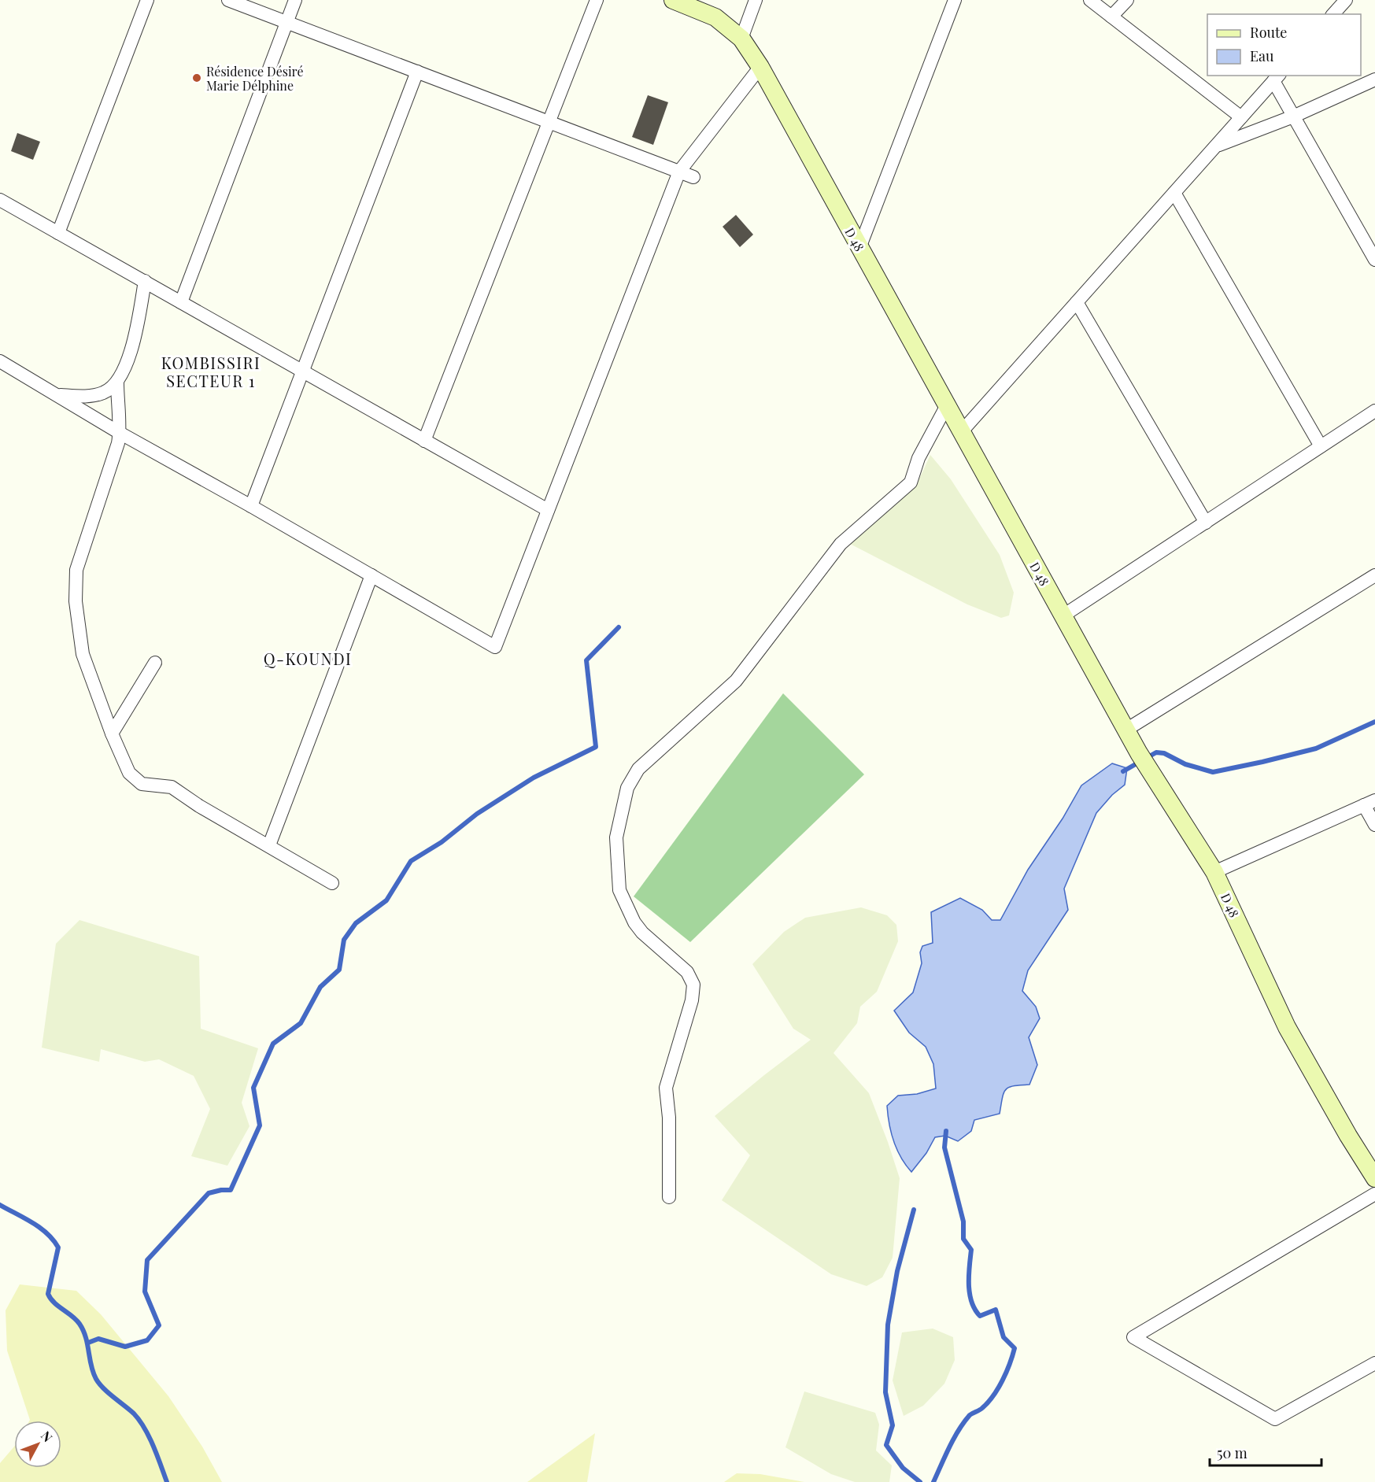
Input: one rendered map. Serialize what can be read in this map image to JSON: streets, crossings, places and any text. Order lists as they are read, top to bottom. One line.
{"streets":{"street":["D 48"]},"districts":["KOMBISSIRI SECTEUR 1","Q-KOUNDI"],"places":["Résidence Désiré Marie Délphine"],"legend":["Route","Eau"],"scale_bar":"50 m","north":"top right"}
